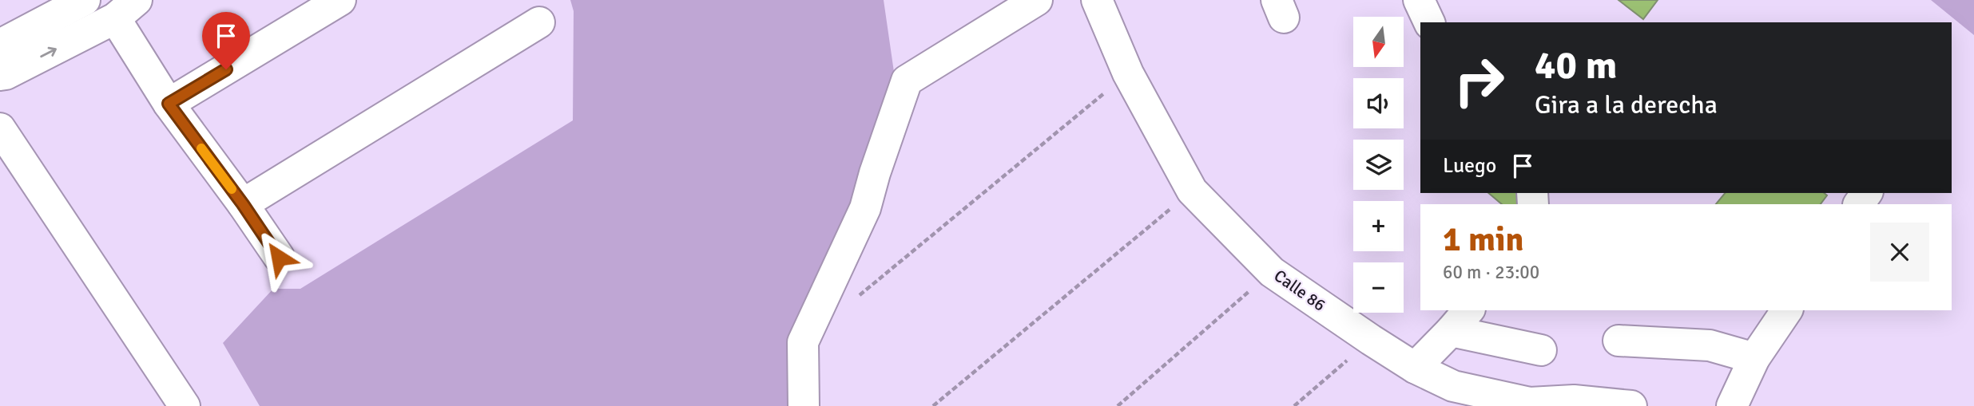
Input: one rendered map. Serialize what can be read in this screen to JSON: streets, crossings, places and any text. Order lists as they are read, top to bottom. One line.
{"streets":{"street":["Calle 86"]},"north":"bottom","page":{"map_buttons":["+","−"],"turn":["40 m","Gira a la derecha"],"then":"Luego","heading":["1 min","60 m · 23:00"]}}
